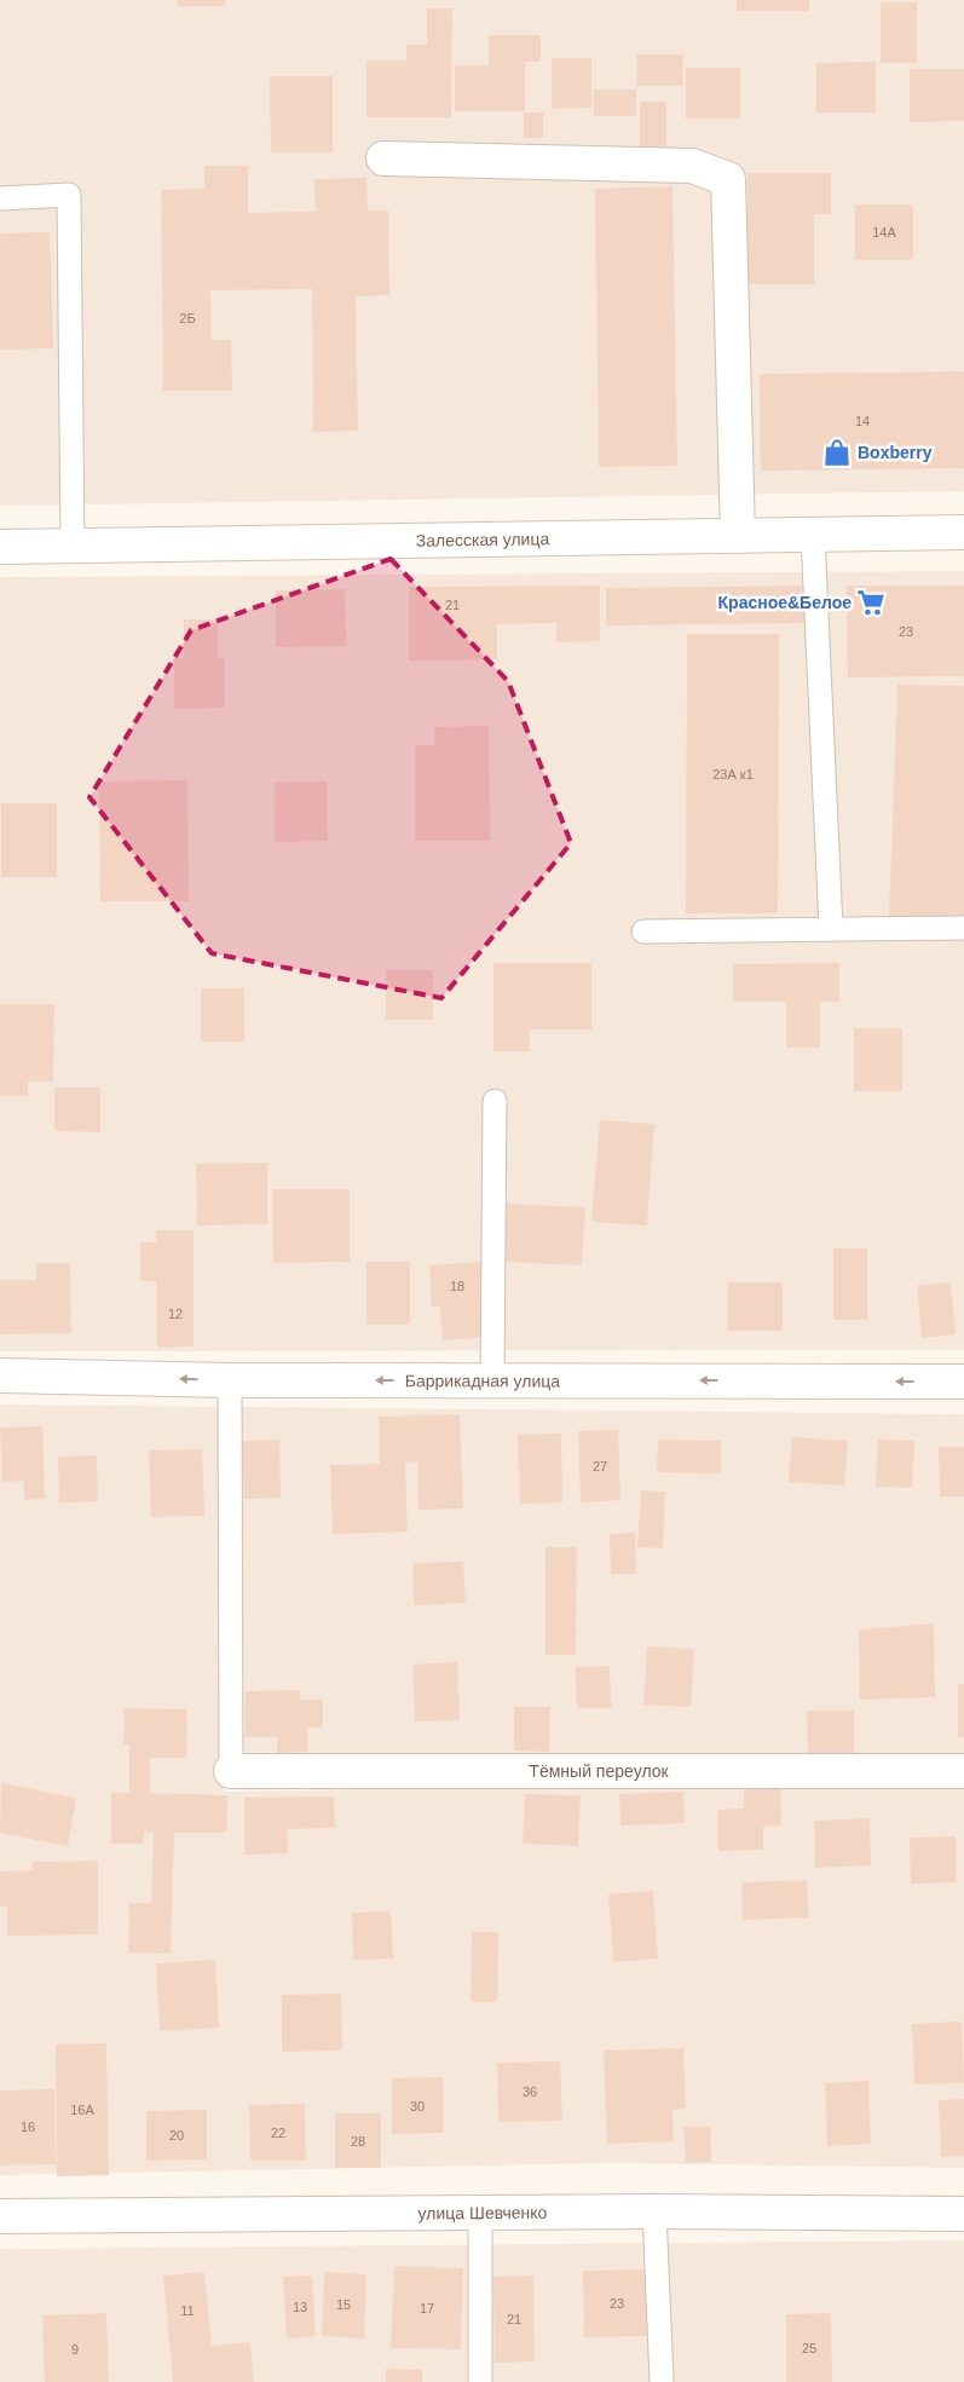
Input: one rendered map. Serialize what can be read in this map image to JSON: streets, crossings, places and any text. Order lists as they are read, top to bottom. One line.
{"streets":{"street":["Залесская улица","Баррикадная улица","Тёмный переулок","улица Шевченко"]},"one_way":["Баррикадная улица"],"places":{"shop":["Boxberry"],"supermarket":["Красное&Белое"]},"house_numbers":["14А","2Б","14","21","23","23А к1","18","12","27","36","30","16А","16","22","20","28","23","15","13","17","11","21","25","9"]}
